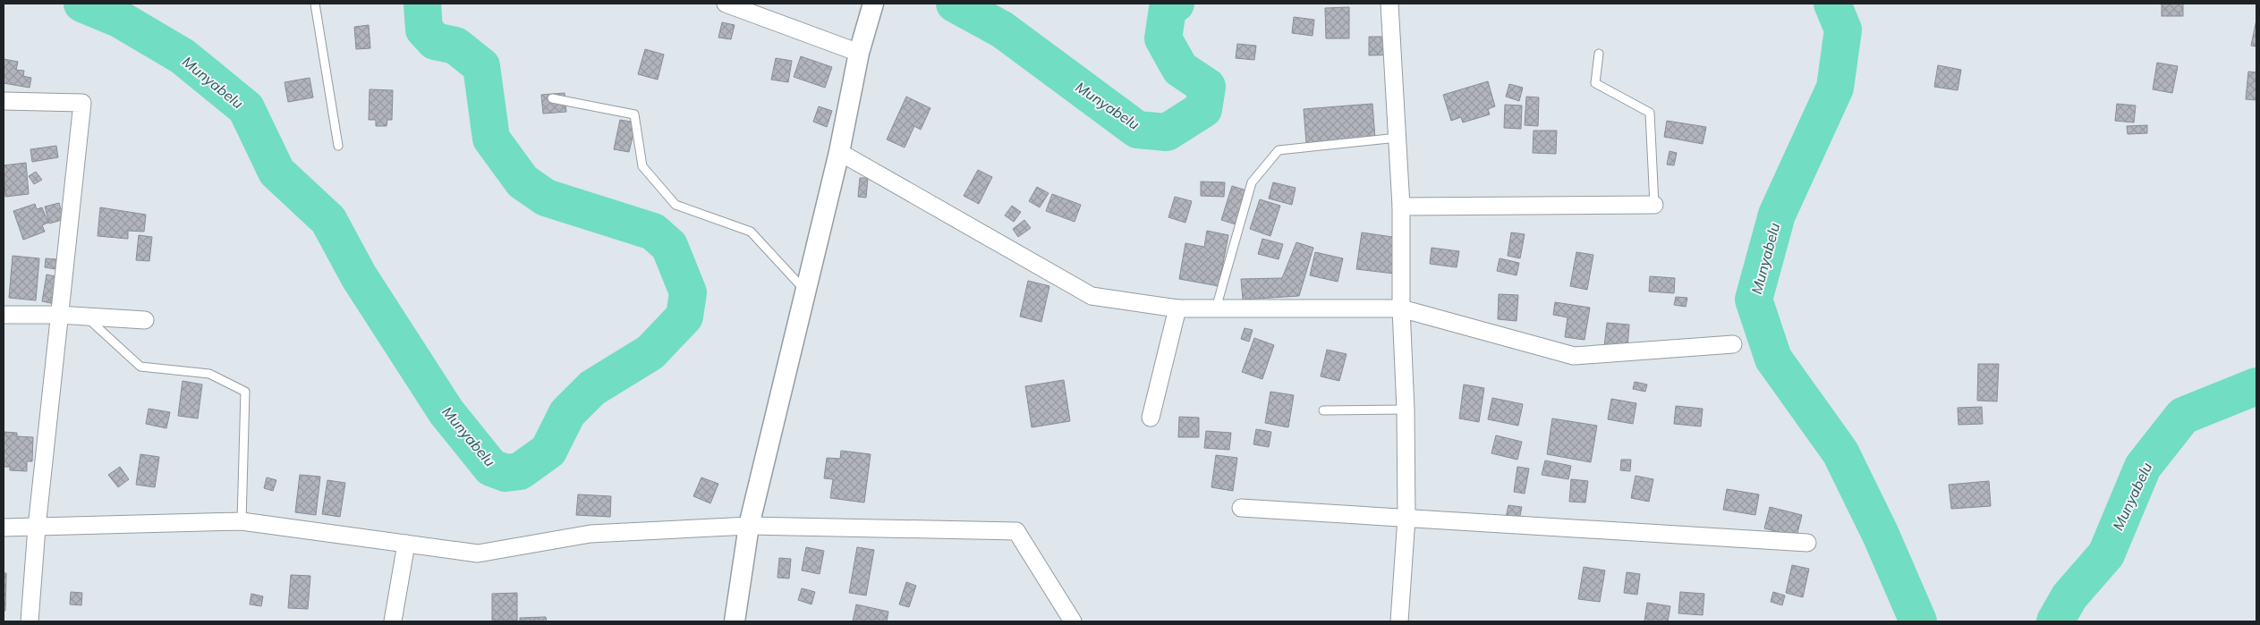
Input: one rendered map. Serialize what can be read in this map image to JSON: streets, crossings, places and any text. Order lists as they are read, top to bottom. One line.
{"water":["Munyabelu"]}
